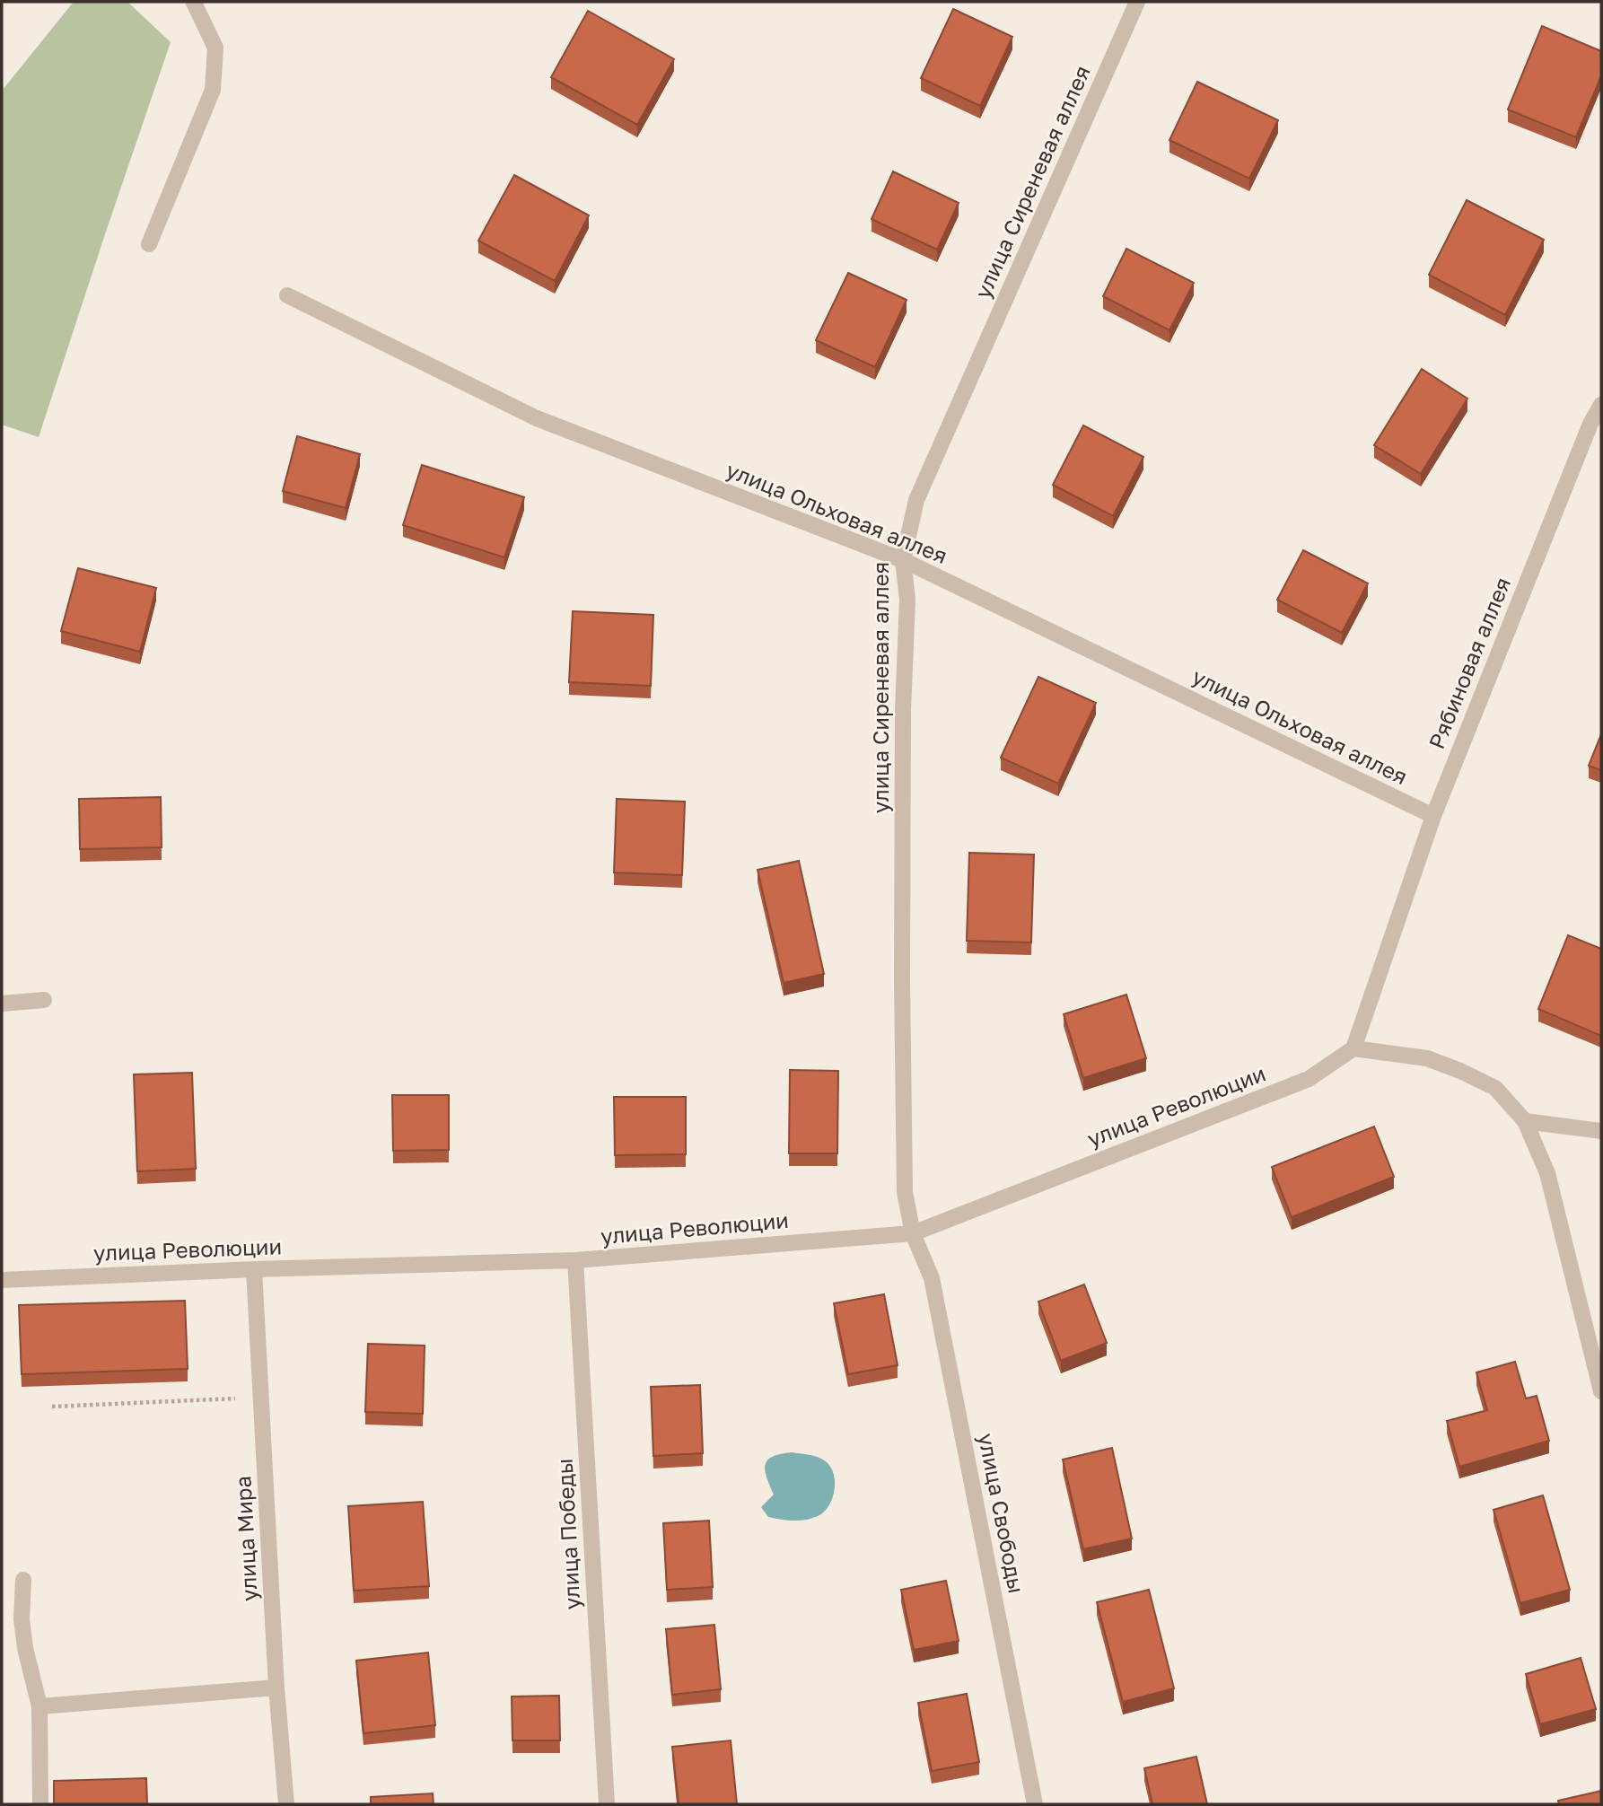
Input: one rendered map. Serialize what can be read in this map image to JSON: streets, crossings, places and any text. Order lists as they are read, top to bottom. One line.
{"streets":{"street":["улица Сиреневая аллея","улица Ольховая аллея","Рябиновая аллея","улица Революции","улица Свободы","улица Победы","улица Мира"]},"crossings":[["улица Сиреневая аллея","улица Ольховая аллея"],["улица Сиреневая аллея","улица Революции"],["улица Сиреневая аллея","улица Свободы"],["улица Ольховая аллея","Рябиновая аллея"],["Рябиновая аллея","улица Революции"],["улица Революции","улица Свободы"],["улица Революции","улица Победы"],["улица Революции","улица Мира"]]}
